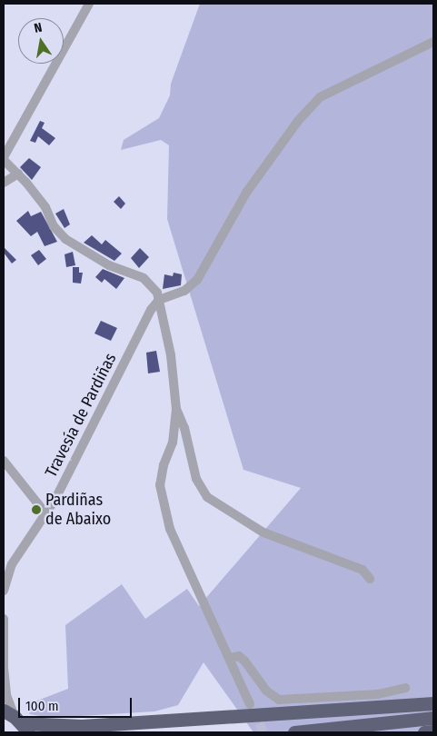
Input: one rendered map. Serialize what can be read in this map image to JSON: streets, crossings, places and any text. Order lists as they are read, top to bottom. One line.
{"streets":{"street":["Travesía de Pardiñas"]},"places":["Pardiñas de Abaixo"],"scale_bar":"100 m","north":"top"}
